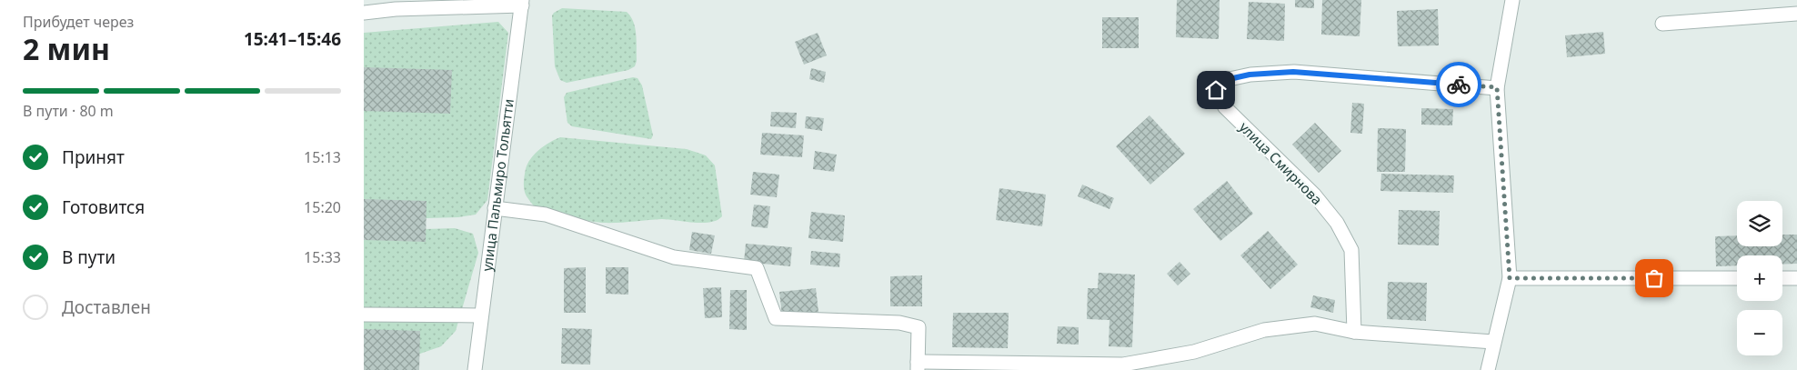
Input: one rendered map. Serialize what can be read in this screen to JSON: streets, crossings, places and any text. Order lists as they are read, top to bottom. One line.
{"streets":{"street":["улица Смирнова","улица Пальмиро Тольятти"]},"page":{"heading":["2 мин","Прибудет через","15:41–15:46"],"bar":"В пути · 80 m","list":[["Принят","15:13"],["Готовится","15:20"],["В пути","15:33"],"Доставлен"],"map_buttons":["+","−"]}}
